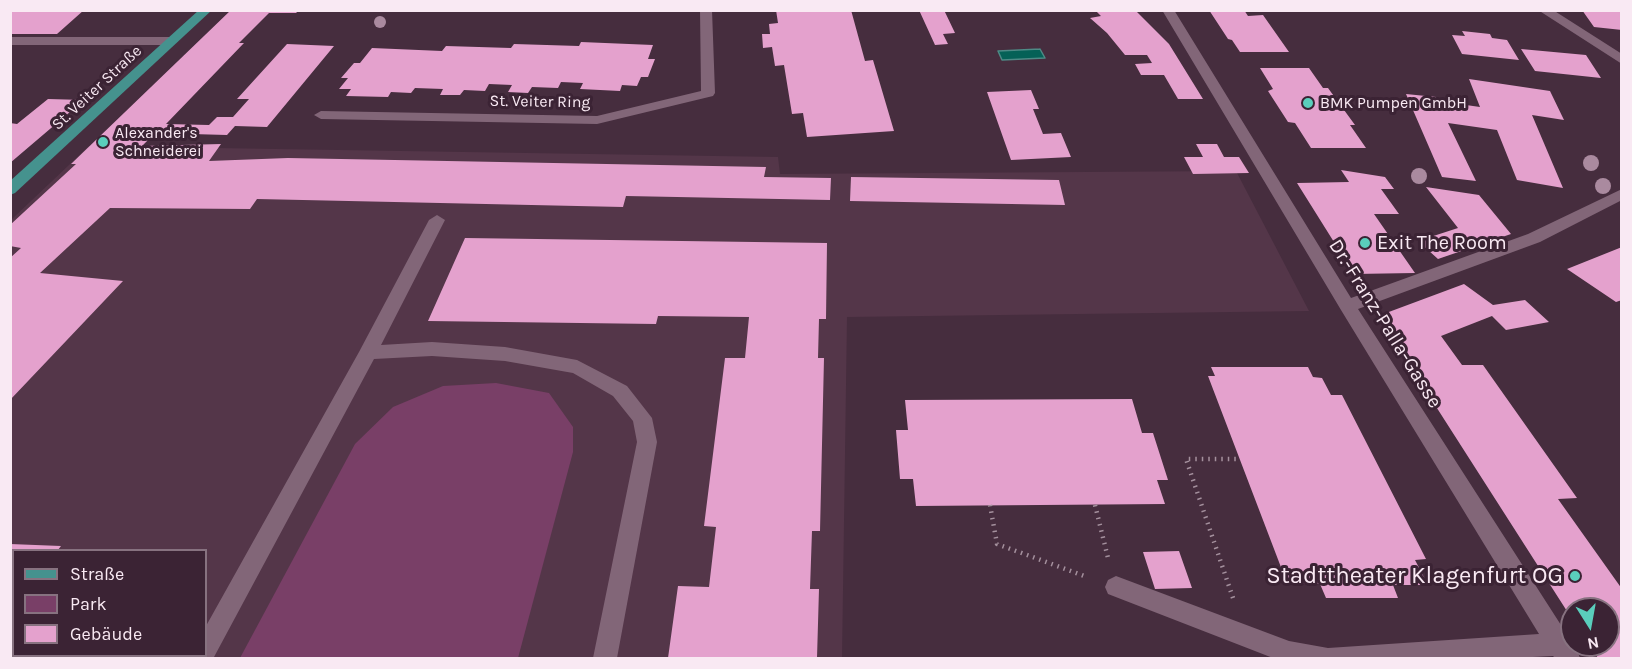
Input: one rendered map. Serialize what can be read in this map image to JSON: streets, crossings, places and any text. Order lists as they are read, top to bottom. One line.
{"streets":{"main road":["St. Veiter Straße"],"street":["St. Veiter Ring","Dr.-Franz-Palla-Gasse"]},"places":["BMK Pumpen GmbH","Alexander's Schneiderei","Exit The Room","Stadttheater Klagenfurt OG"],"legend":["Straße","Park","Gebäude"],"north":"bottom"}
